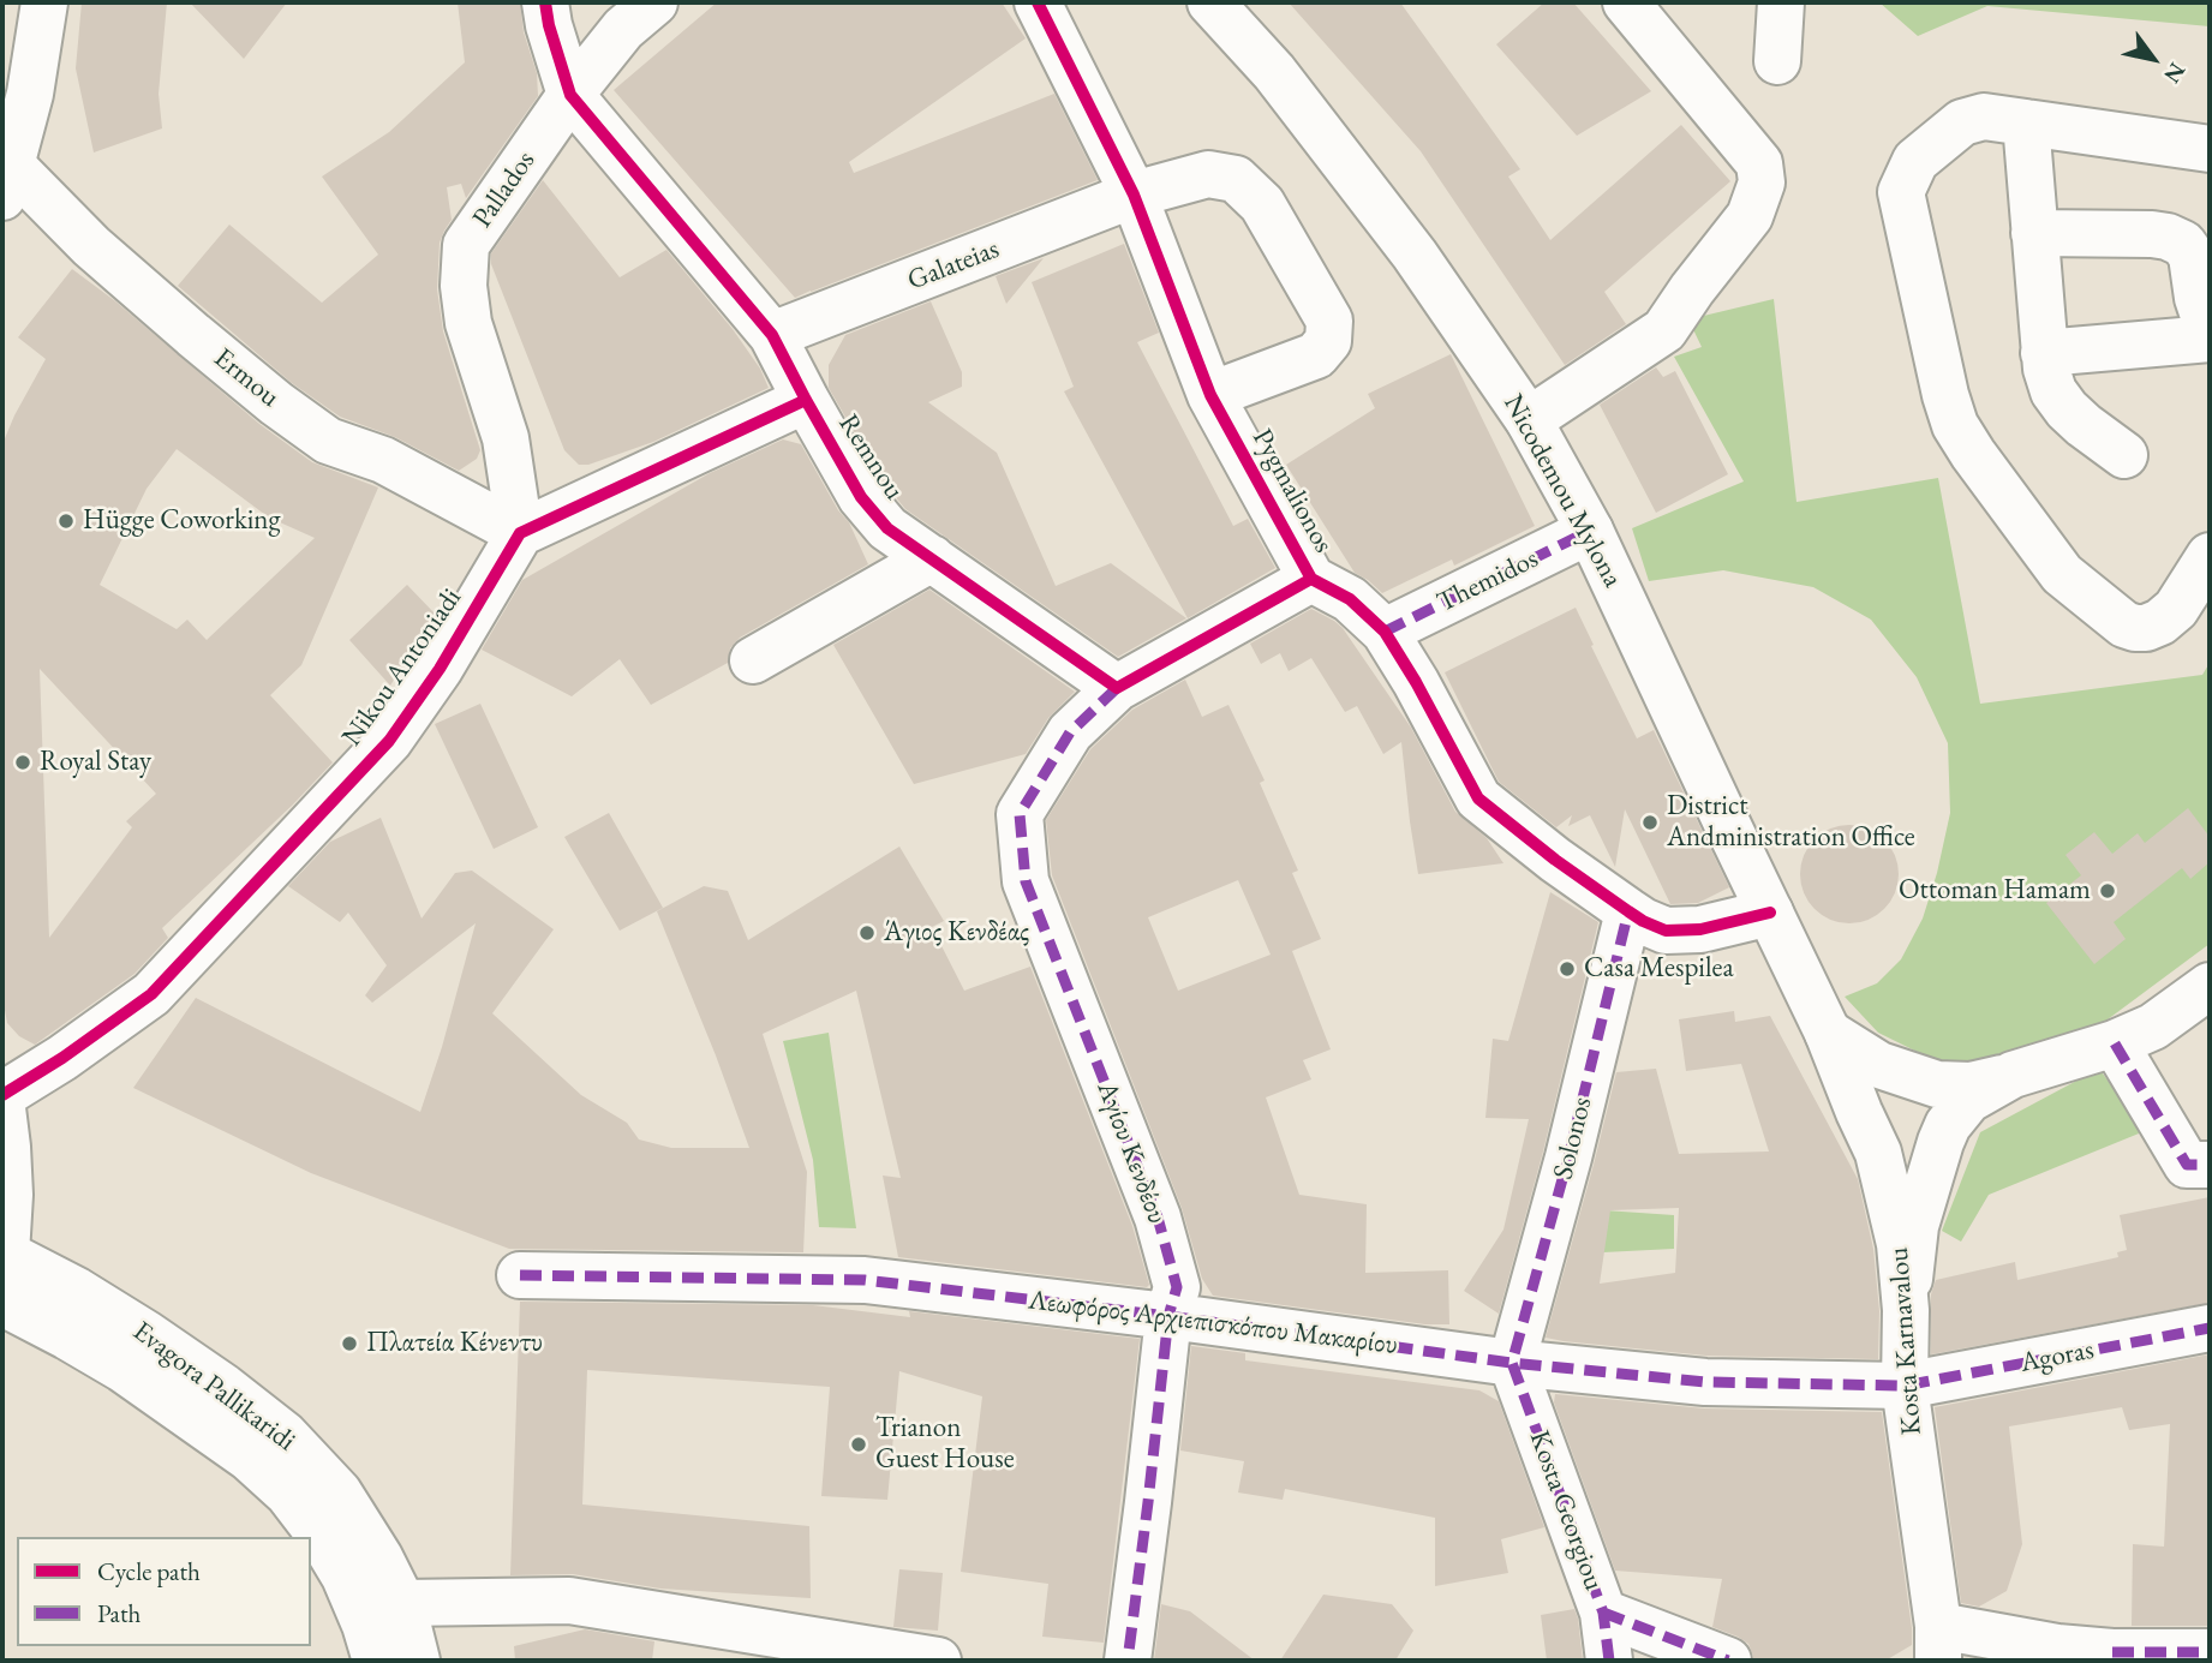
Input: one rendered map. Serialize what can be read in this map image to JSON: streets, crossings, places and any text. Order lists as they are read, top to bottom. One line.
{"streets":{"street":["Pallados","Galateias","Ermou","Remnou","Pygmalionos","Nicodemou Mylona","Themidos","Nikou Antoniadi","Solonos","Αγίου Κενδέου","Λεωφόρος Αρχιεπισκόπου Μακαρίου","Kosta Karnavalou","Agoras","Evagora Pallikaridi","Kosta Georgiou"]},"crossings":[["Pallados","Ermou"],["Pallados","Remnou"],["Pallados","Nikou Antoniadi"],["Galateias","Remnou"],["Galateias","Pygmalionos"],["Ermou","Nikou Antoniadi"],["Remnou","Αγίου Κενδέου"],["Pygmalionos","Nicodemou Mylona"],["Pygmalionos","Themidos"],["Pygmalionos","Solonos"],["Nicodemou Mylona","Themidos"],["Nicodemou Mylona","Kosta Karnavalou"],["Solonos","Λεωφόρος Αρχιεπισκόπου Μακαρίου"],["Solonos","Kosta Georgiou"],["Αγίου Κενδέου","Λεωφόρος Αρχιεπισκόπου Μακαρίου"],["Λεωφόρος Αρχιεπισκόπου Μακαρίου","Kosta Karnavalou"],["Λεωφόρος Αρχιεπισκόπου Μακαρίου","Agoras"],["Λεωφόρος Αρχιεπισκόπου Μακαρίου","Kosta Georgiou"],["Kosta Karnavalou","Agoras"]],"places":["Hügge Coworking","Royal Stay","District Andministration Office","Ottoman Hamam","Άγιος Κενδέας","Casa Mespilea","Πλατεία Κένεντυ","Trianon Guest House"],"legend":["Cycle path","Path"],"north":"bottom right"}
